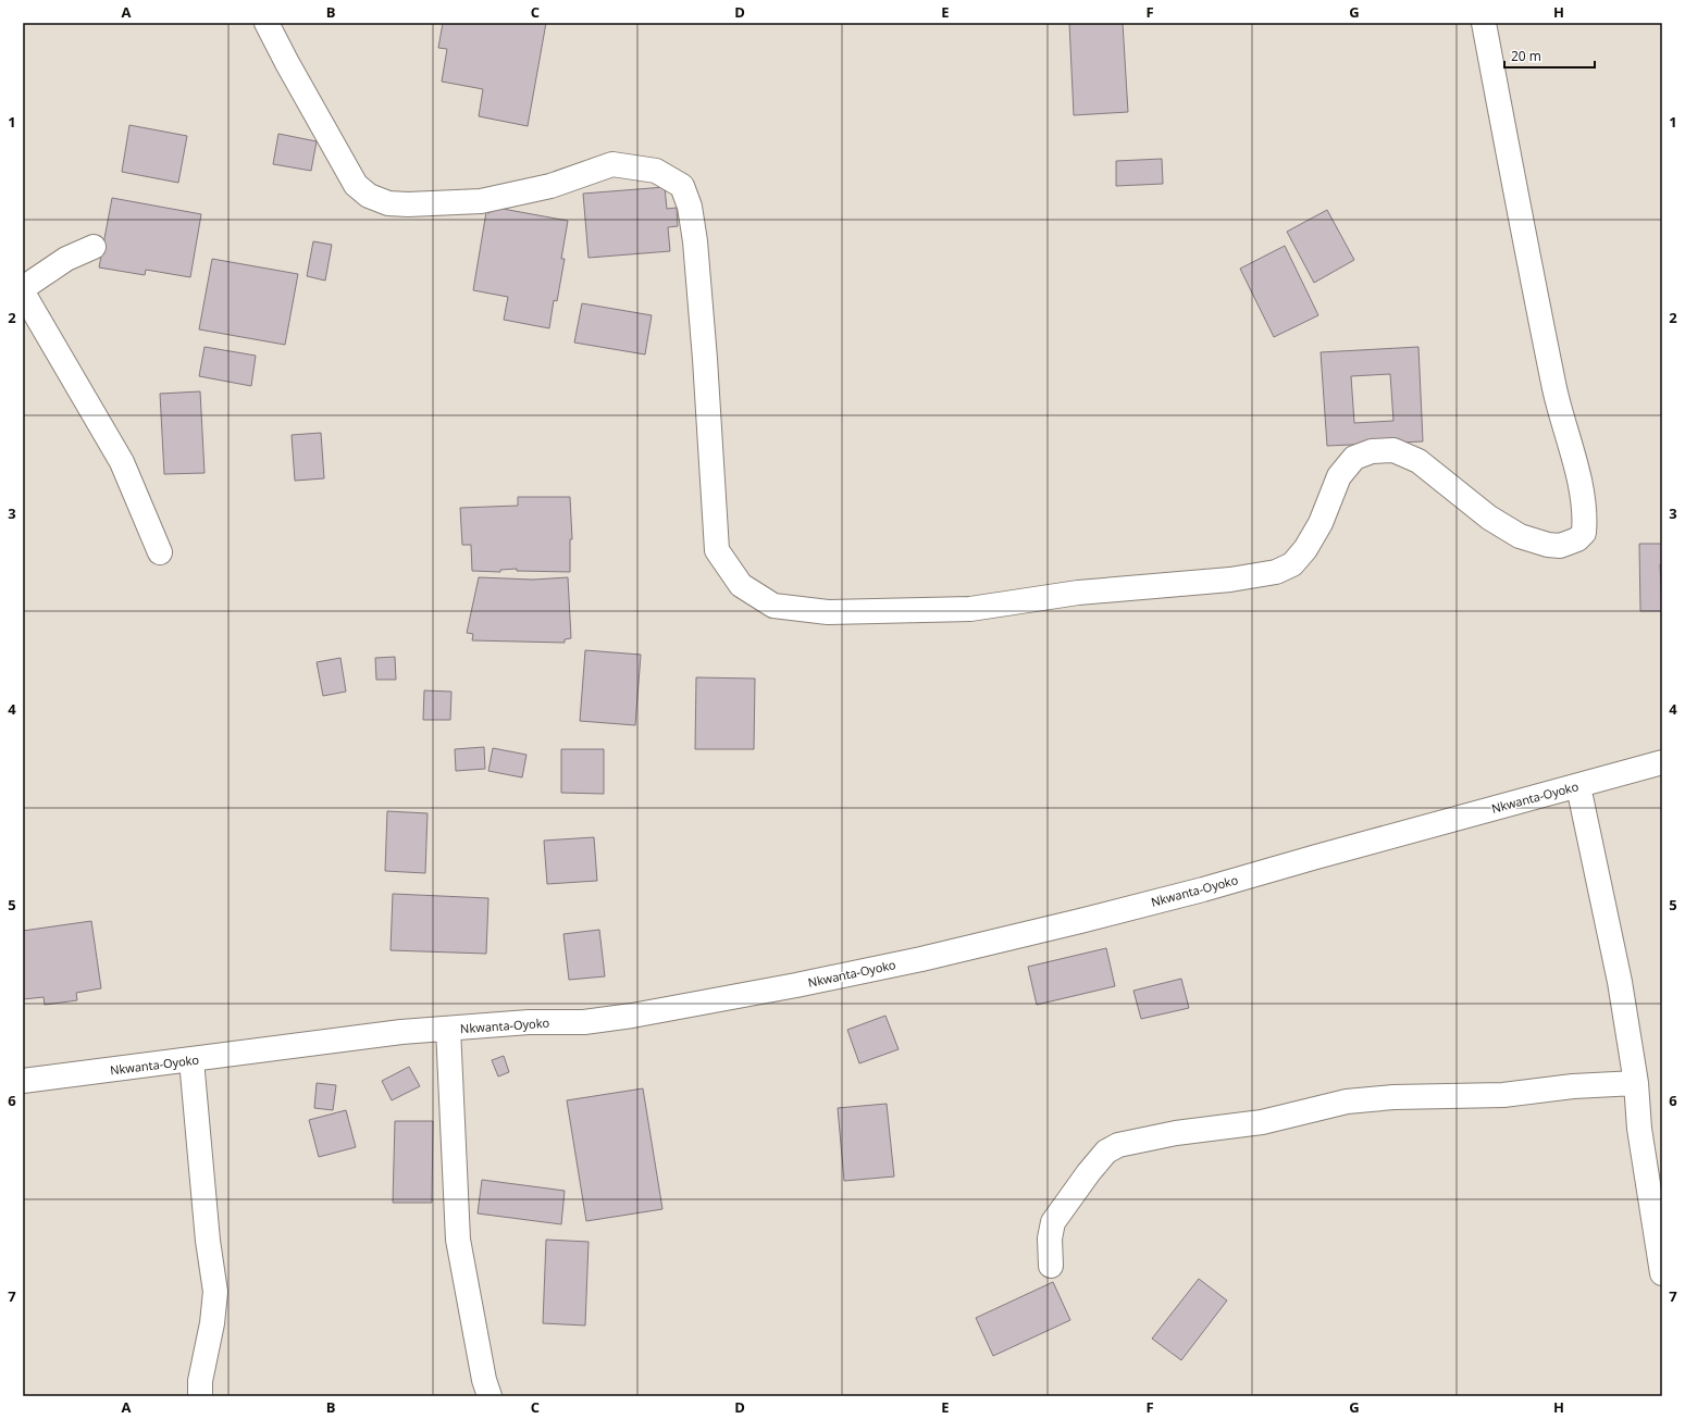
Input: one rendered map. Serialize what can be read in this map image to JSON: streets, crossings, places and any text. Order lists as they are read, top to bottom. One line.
{"streets":{"street":["Nkwanta-Oyoko"]},"scale_bar":"20 m","grid":{"columns":["A","B","C","D","E","F","G","H"],"rows":["1","2","3","4","5","6","7"]}}
